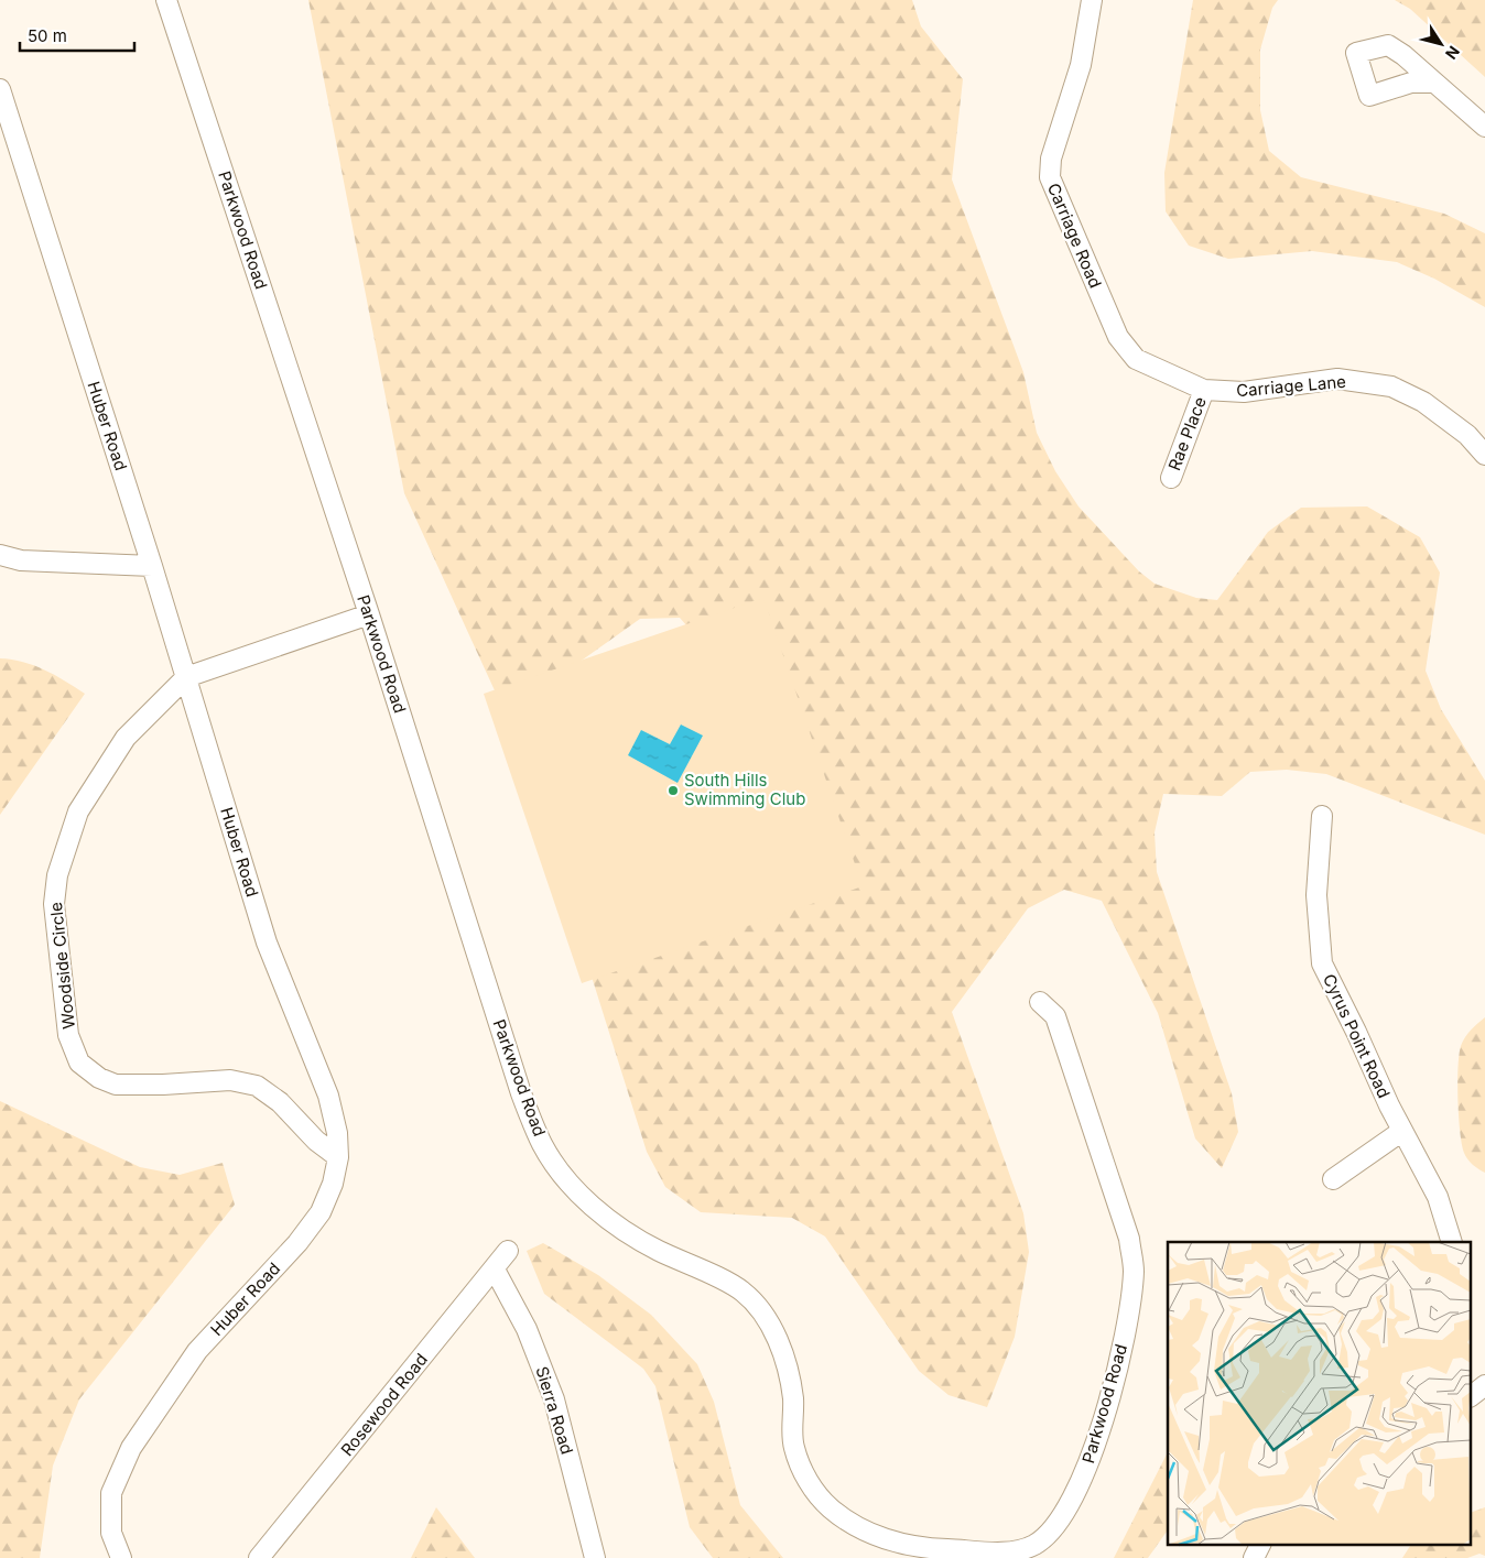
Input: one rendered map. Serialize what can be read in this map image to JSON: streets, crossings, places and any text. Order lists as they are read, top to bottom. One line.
{"streets":{"street":["Parkwood Road","Carriage Road","Carriage Lane","Huber Road","Rae Place","Woodside Circle","Cyrus Point Road","Rosewood Road","Sierra Road"]},"crossings":[["Parkwood Road","Woodside Circle"],["Carriage Road","Carriage Lane"],["Carriage Road","Rae Place"],["Carriage Lane","Rae Place"],["Huber Road","Woodside Circle"],["Rosewood Road","Sierra Road"]],"places":["South Hills Swimming Club"],"scale_bar":"50 m","north":"bottom right"}
